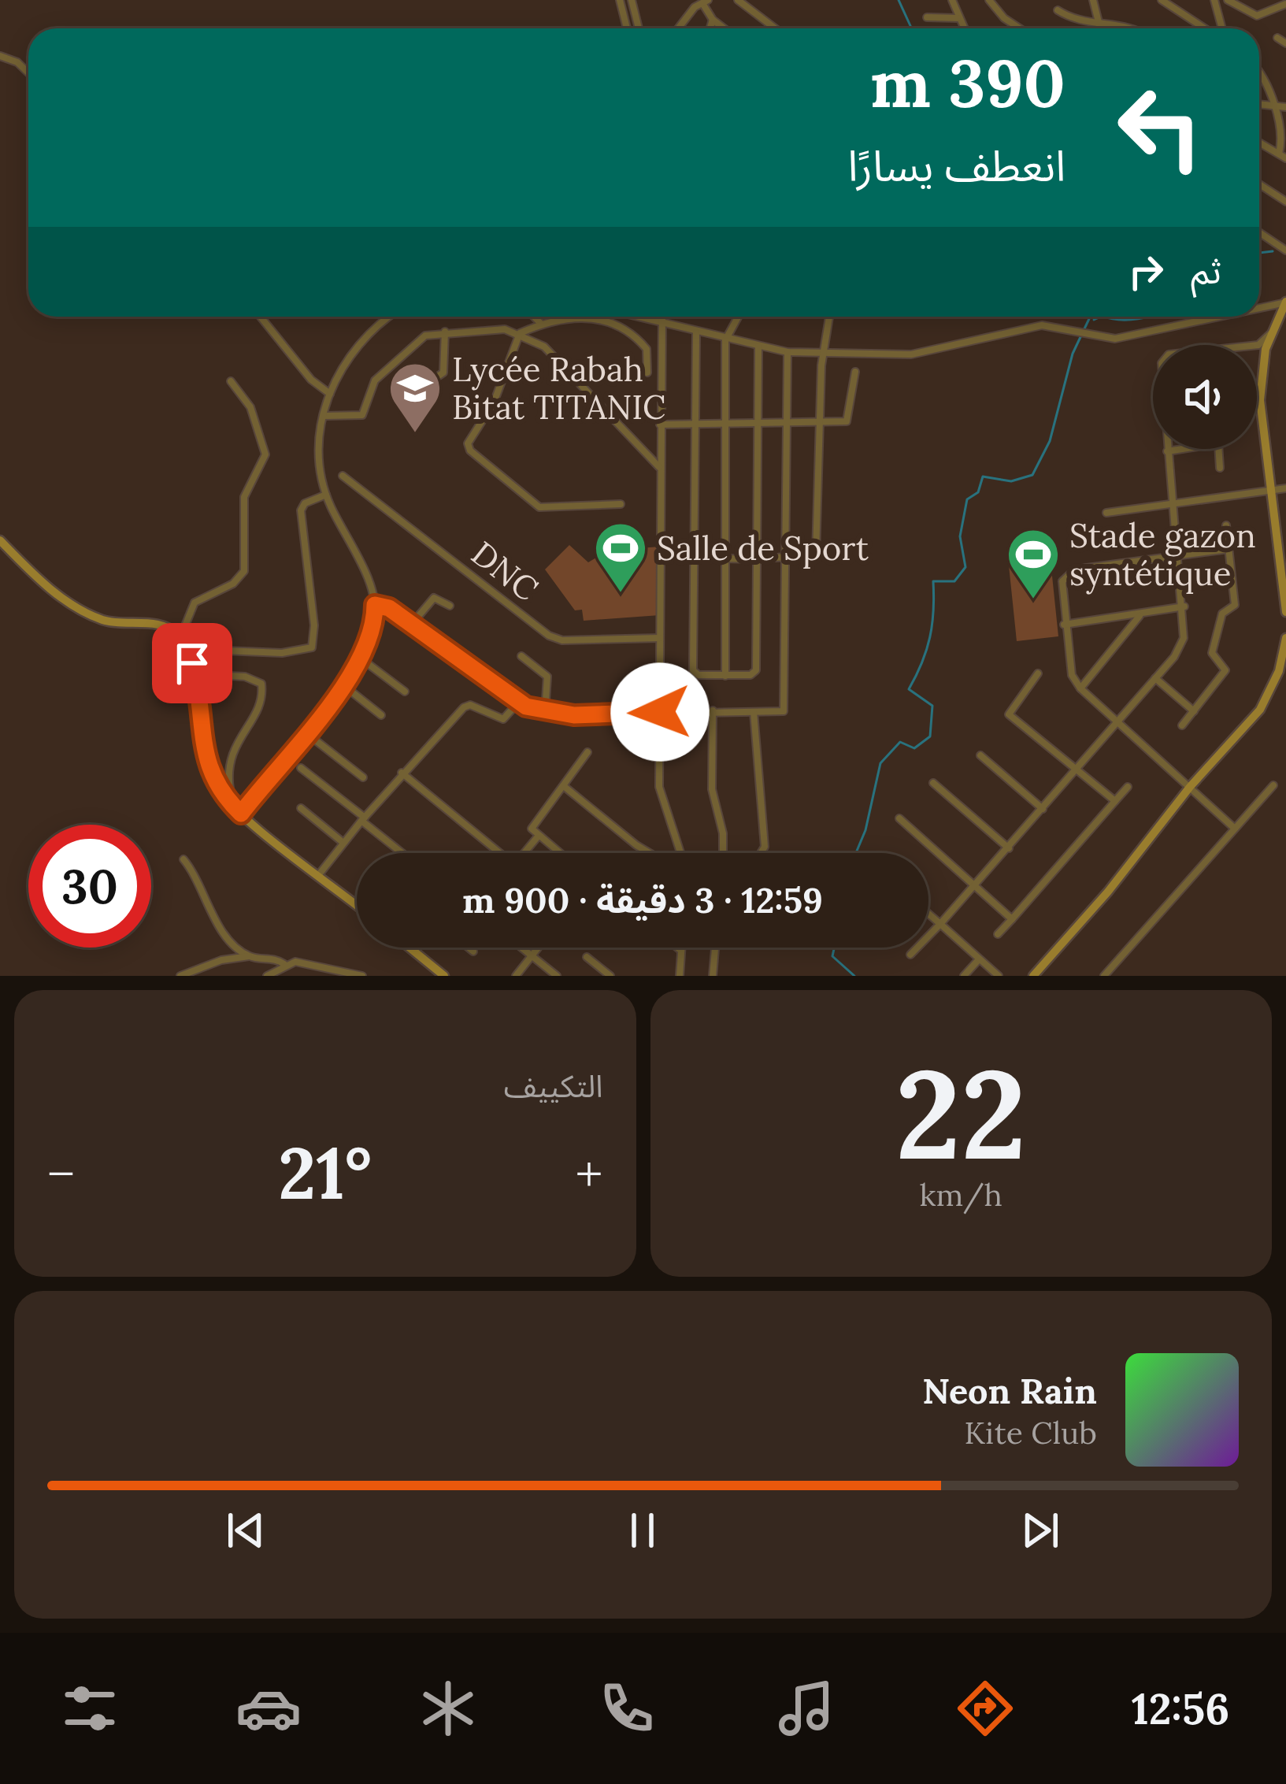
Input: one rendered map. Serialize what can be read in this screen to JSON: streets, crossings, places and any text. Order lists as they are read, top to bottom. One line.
{"streets":{"street":["DNC"]},"places":{"school or university":["Lycée Rabah Bitat TITANIC"],"sports":["Salle de Sport","Stade gazon syntétique"]},"page":{"turn":["390 m","انعطف يسارًا"],"then":"ثم","limit":"30","trip":"12:59 · 3 دقيقة · 900 m","tile":[["22","km/h"],"التكييف"],"heat":["−","21°","+"],"song":["Neon Rain","Kite Club"],"tabs":"12:56"}}
